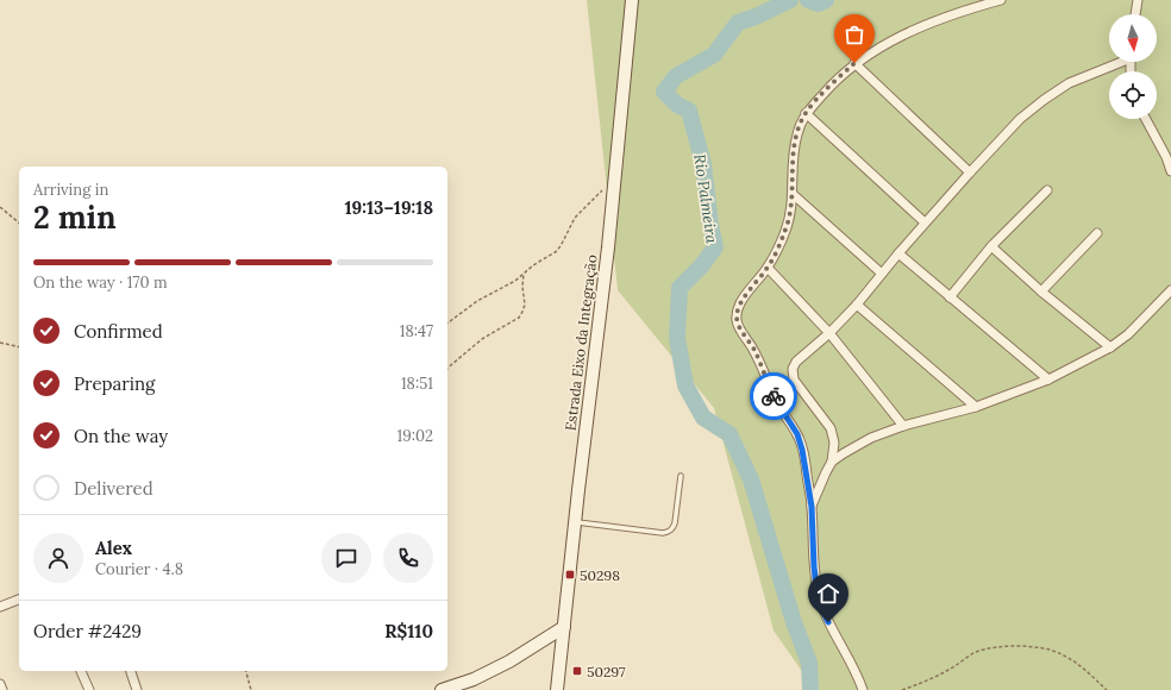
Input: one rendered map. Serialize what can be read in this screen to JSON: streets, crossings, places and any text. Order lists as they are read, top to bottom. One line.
{"streets":{"main road":["Estrada Eixo da Integração"]},"water":["Rio Palmeira"],"places":{"transit":["50298","50297"]},"north":"bottom","page":{"heading":["2 min","Arriving in","19:13–19:18"],"panel":["Alex","Courier · 4.8","Order #2429","R$110"],"bar":"On the way · 170 m","list":[["Confirmed","18:47"],["Preparing","18:51"],["On the way","19:02"],"Delivered"]}}
